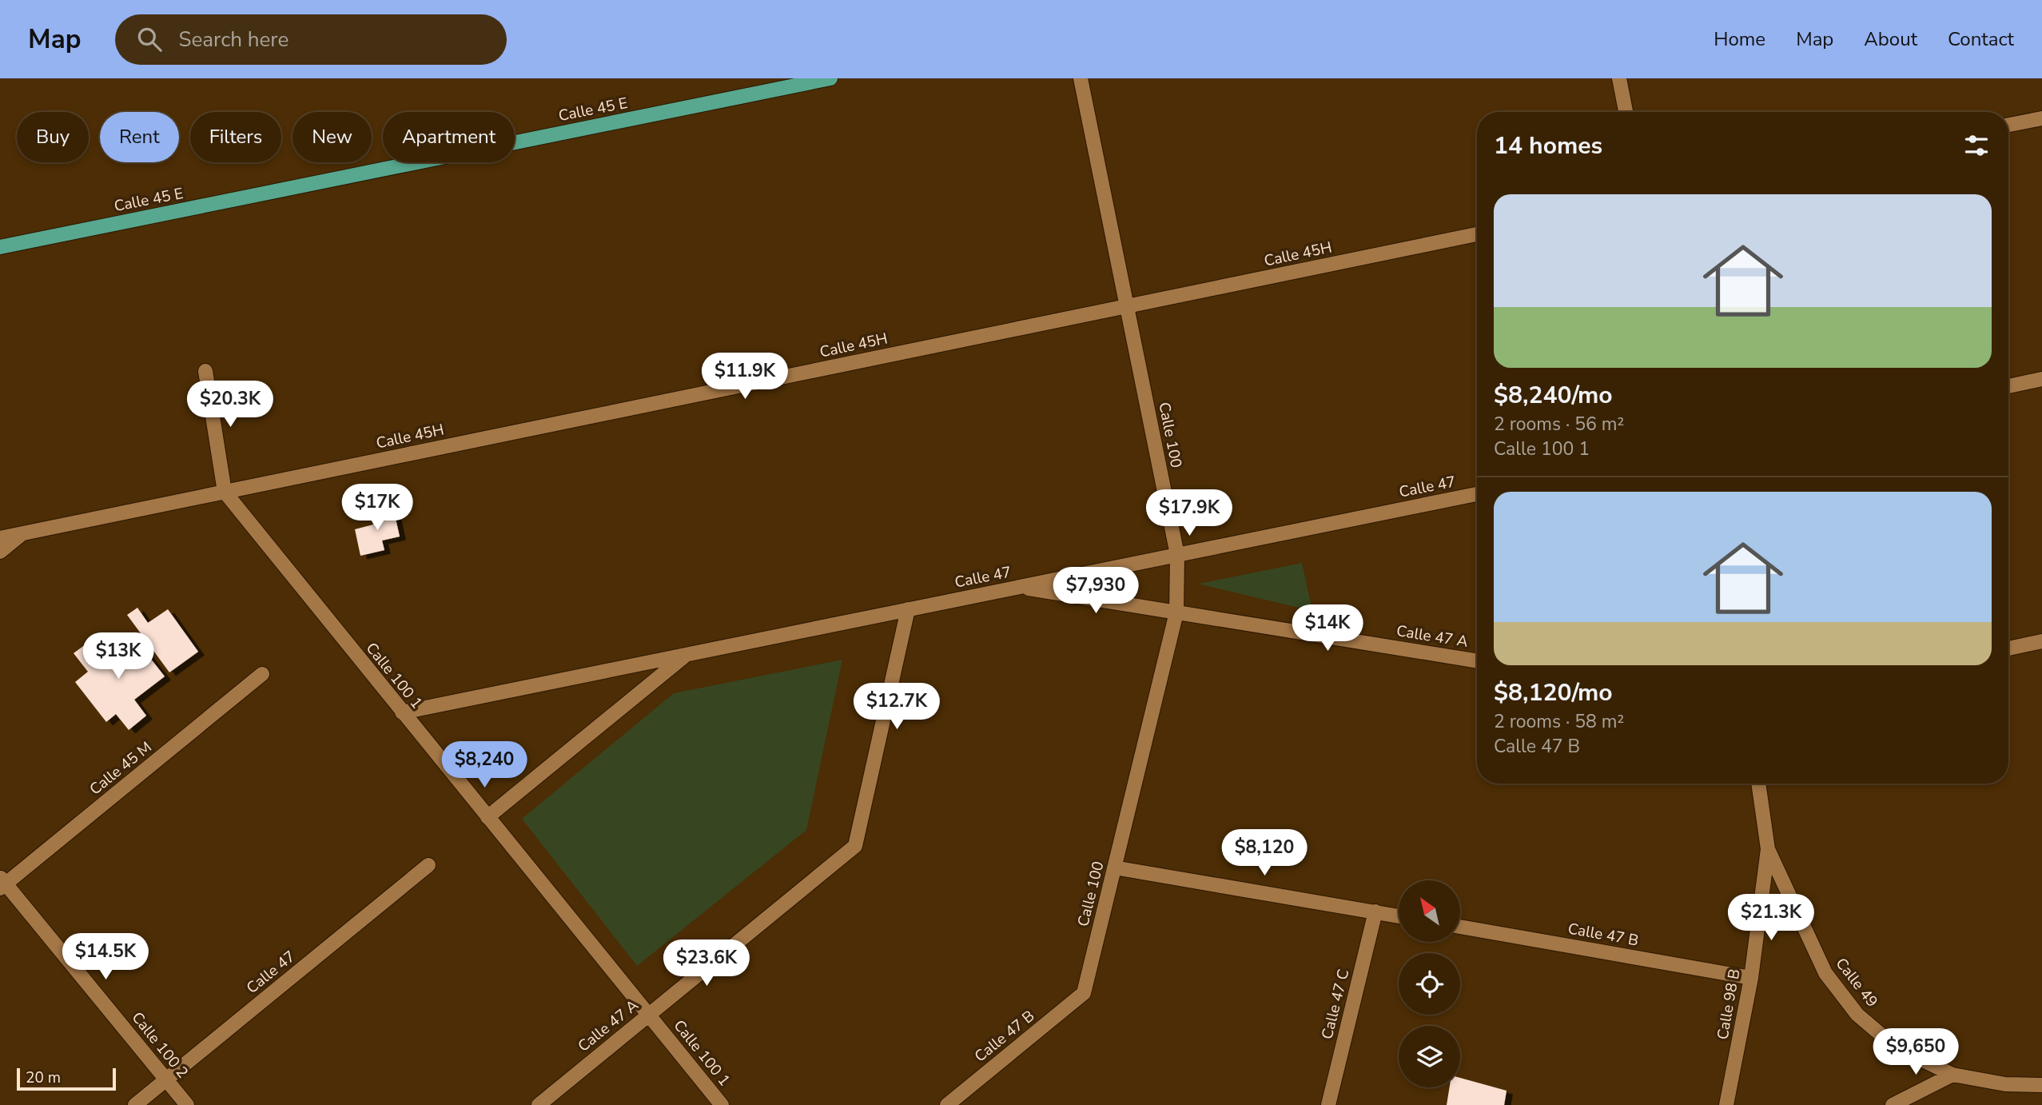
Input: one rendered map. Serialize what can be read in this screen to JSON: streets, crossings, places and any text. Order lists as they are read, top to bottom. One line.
{"streets":{"main road":["Calle 45 E"],"street":["Calle 45H","Calle 100","Calle 47","Calle 47 A","Calle 100 1","Calle 45 M","Calle 47 B","Calle 49","Calle 47 C","Calle 98 B","Calle 100 2"]},"crossings":[["Calle 45H","Calle 100"],["Calle 45H","Calle 100 1"],["Calle 100","Calle 47"],["Calle 100","Calle 47 A"],["Calle 100","Calle 47 B"],["Calle 47","Calle 47 A"],["Calle 47","Calle 100 1"],["Calle 47","Calle 100 2"],["Calle 47 A","Calle 100 1"],["Calle 45 M","Calle 100 2"],["Calle 47 B","Calle 98 B"],["Calle 49","Calle 98 B"]],"scale_bar":"20 m","north":"top left","page":{"header":"Map","search":"Search here","nav":["Home","Map","About","Contact"],"chip":["Buy","Rent","Filters","New","Apartment"],"heading":"14 homes","list":[{"name":"$8,240/mo","note":"2 rooms · 56 m² · Calle 100 1"},{"name":"$8,120/mo","note":"2 rooms · 58 m² · Calle 47 B"}],"price":["$11.9K","$20.3K","$17K","$17.9K","$7,930","$14K","$13K","$12.7K","$8,240","$8,120","$21.3K","$14.5K","$23.6K","$9,650"],"scale":"20 m"}}
